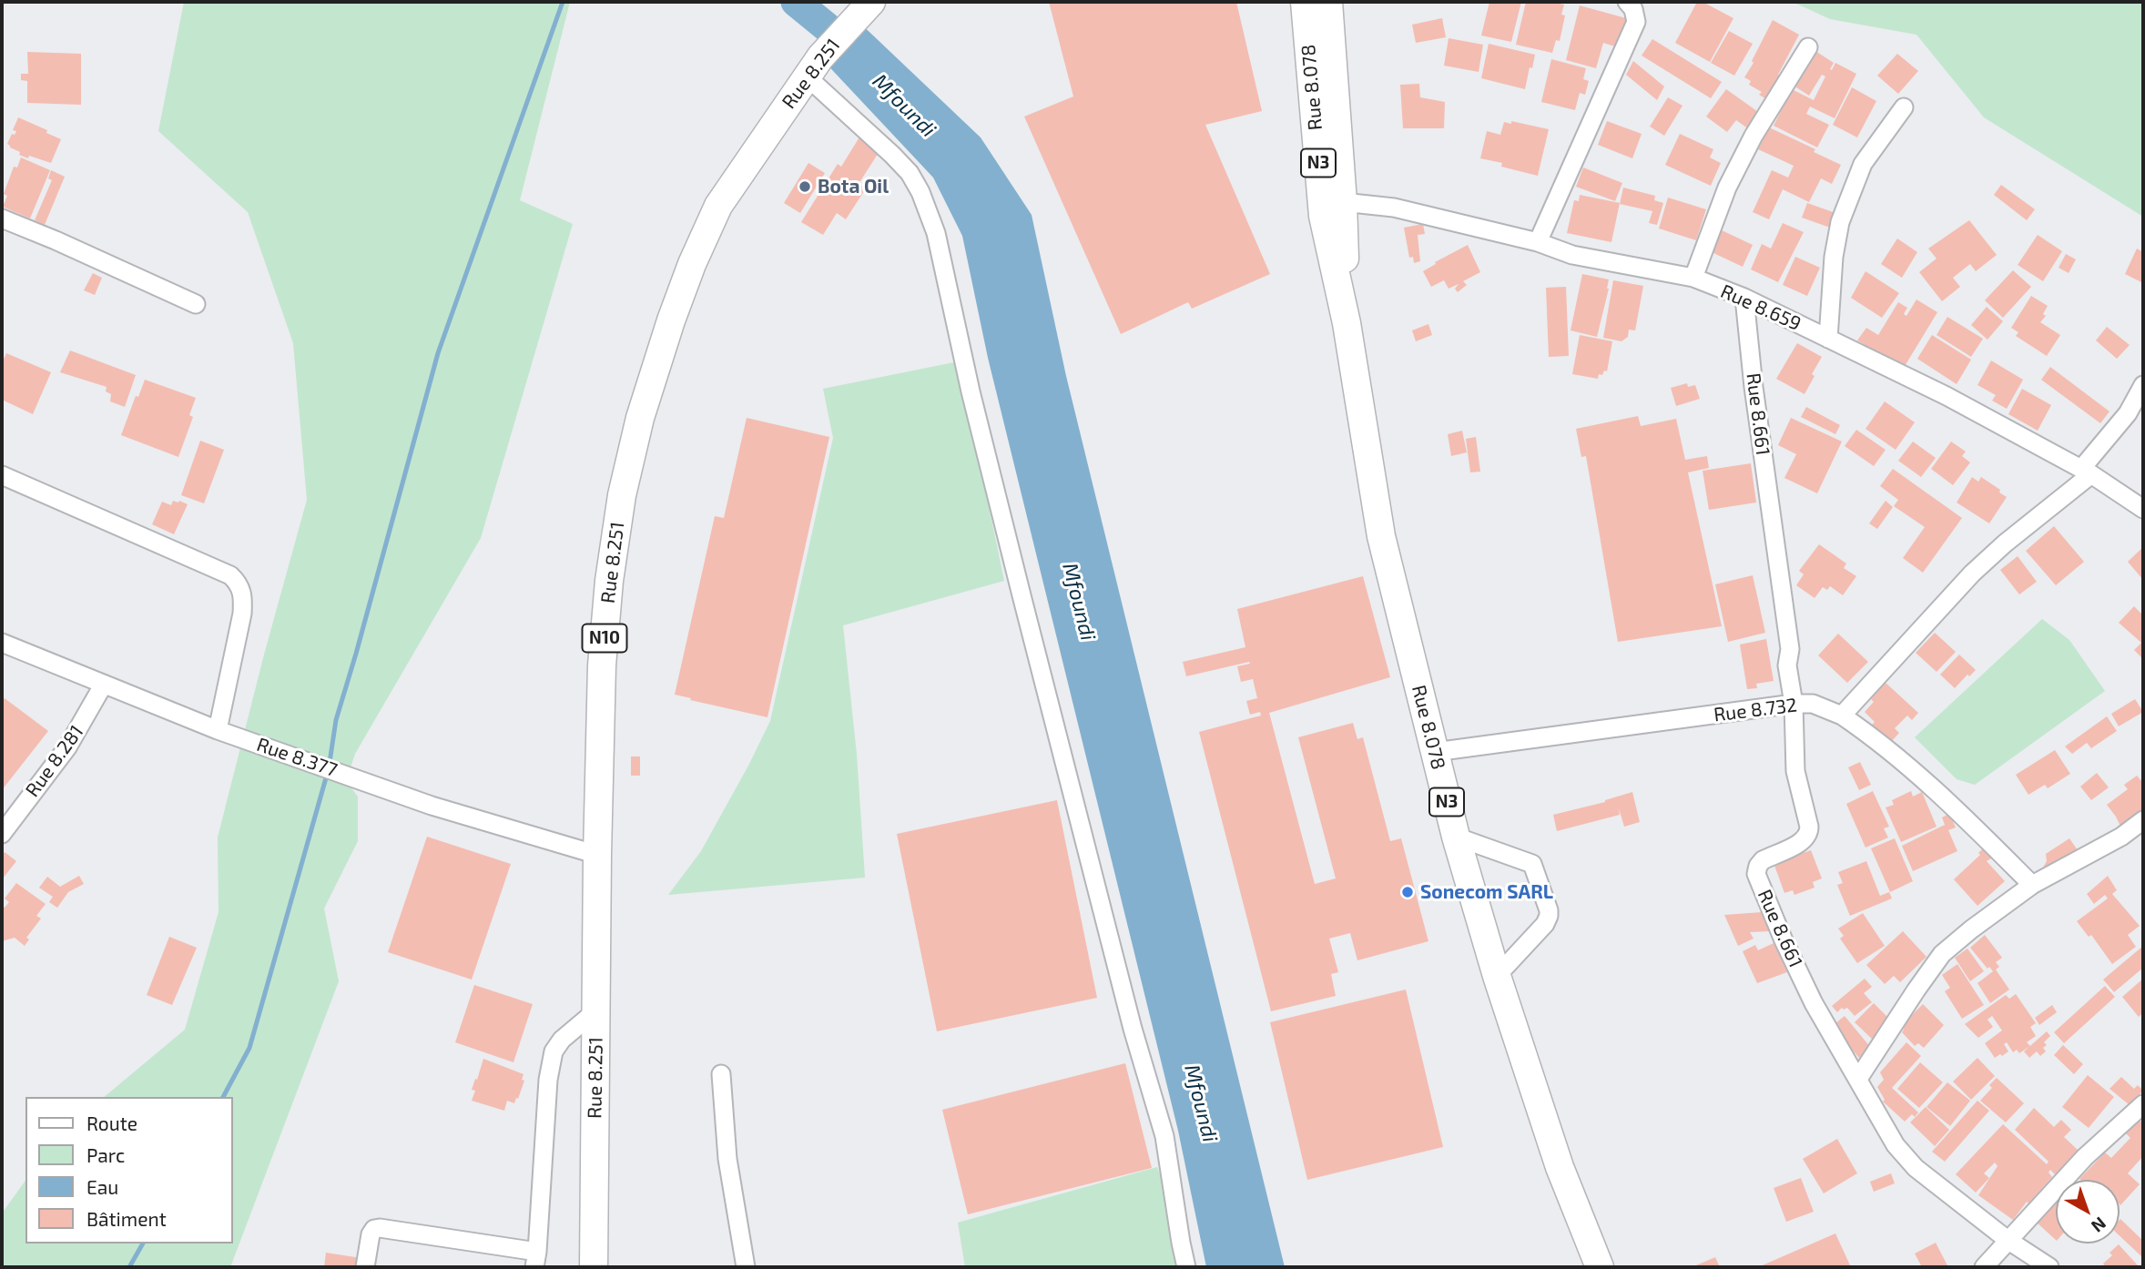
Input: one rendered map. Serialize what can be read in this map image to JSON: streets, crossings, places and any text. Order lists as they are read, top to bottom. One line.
{"streets":{"highway":["Rue 8.251","Rue 8.078","N3","N10"],"street":["Rue 8.659","Rue 8.661","Rue 8.732","Rue 8.377","Rue 8.281"]},"crossings":[["Rue 8.251","Rue 8.377"],["Rue 8.078","Rue 8.659"],["Rue 8.078","Rue 8.732"],["Rue 8.659","Rue 8.661"],["Rue 8.661","Rue 8.732"],["Rue 8.377","Rue 8.281"]],"water":["Mfoundi"],"places":["Bota Oil","Sonecom SARL"],"legend":["Route","Parc","Eau","Bâtiment"],"north":"bottom right"}
